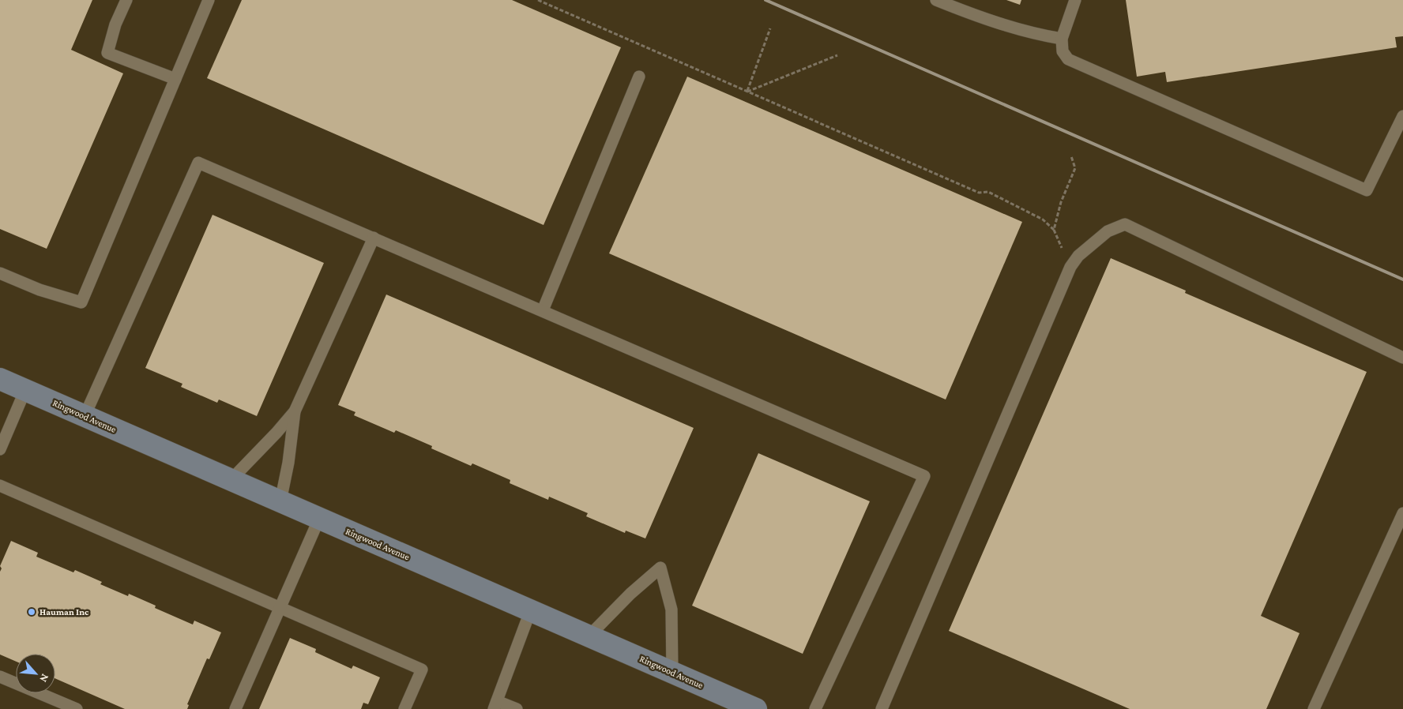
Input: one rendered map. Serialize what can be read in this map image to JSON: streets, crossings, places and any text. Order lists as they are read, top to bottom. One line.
{"streets":{"street":["Ringwood Avenue"]},"places":["Hauman Inc"],"north":"bottom right"}
